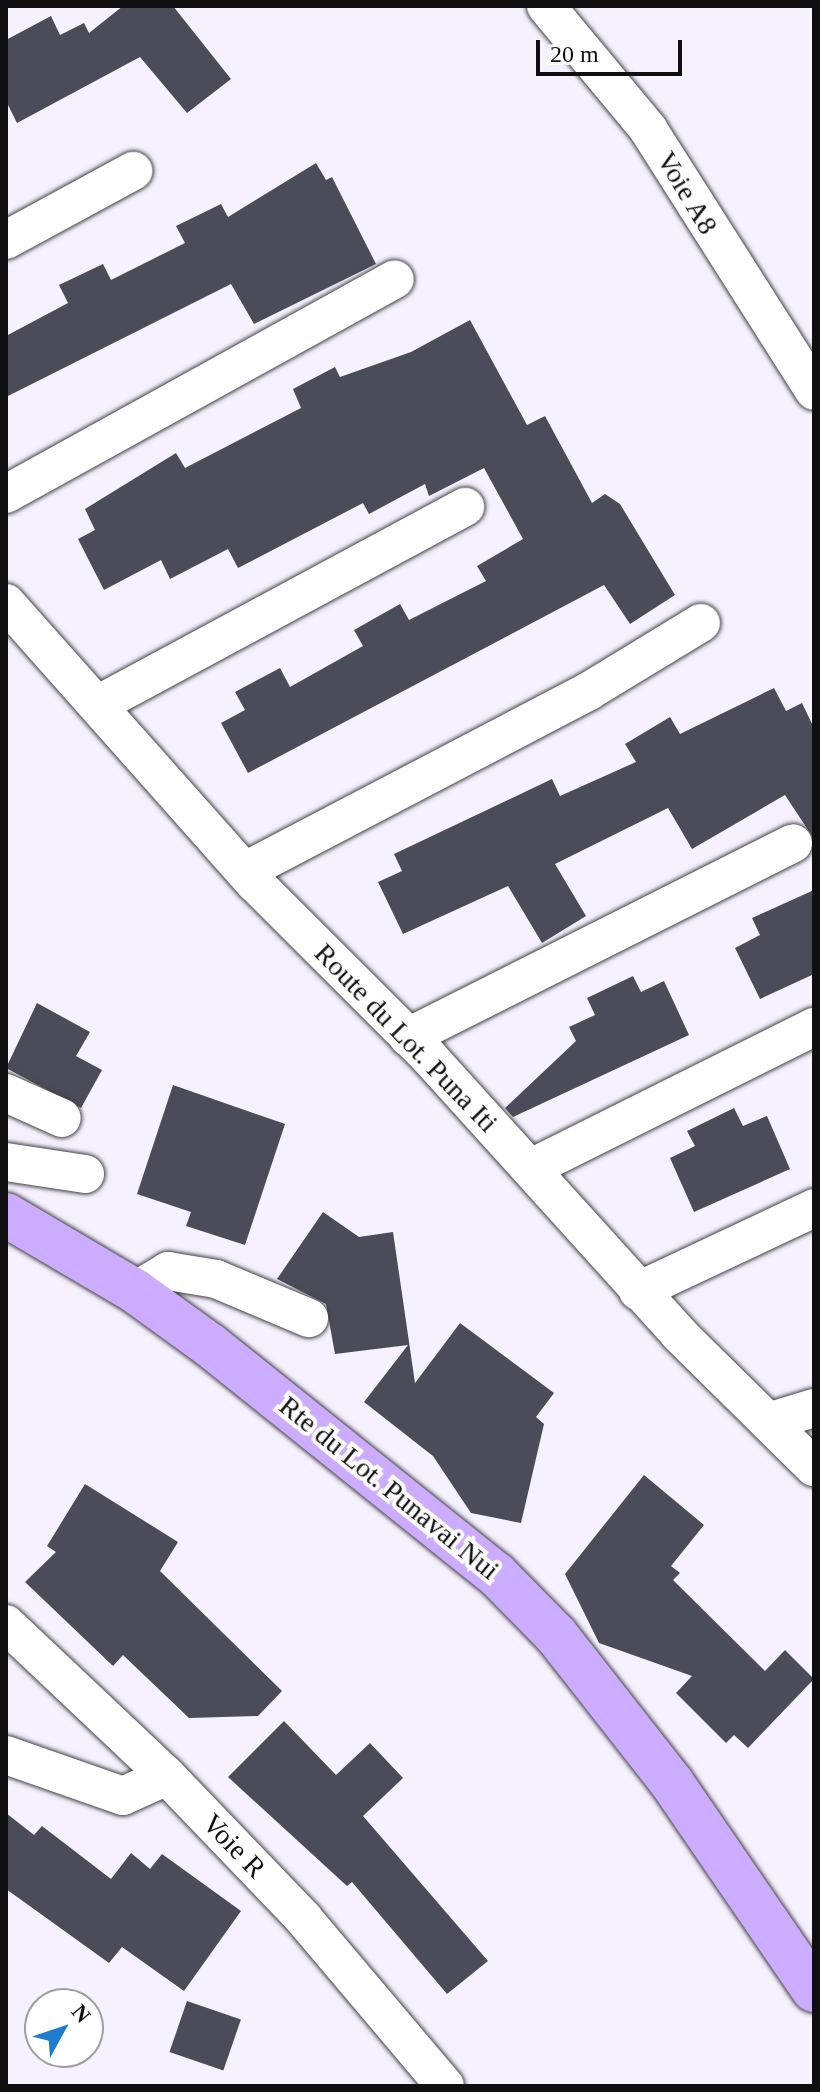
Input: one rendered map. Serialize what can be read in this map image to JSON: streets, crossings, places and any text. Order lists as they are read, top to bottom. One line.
{"streets":{"main road":["Rte du Lot. Punavai Nui"],"street":["Voie A8","Route du Lot. Puna Iti","Voie R"]},"scale_bar":"20 m","north":"top right"}
